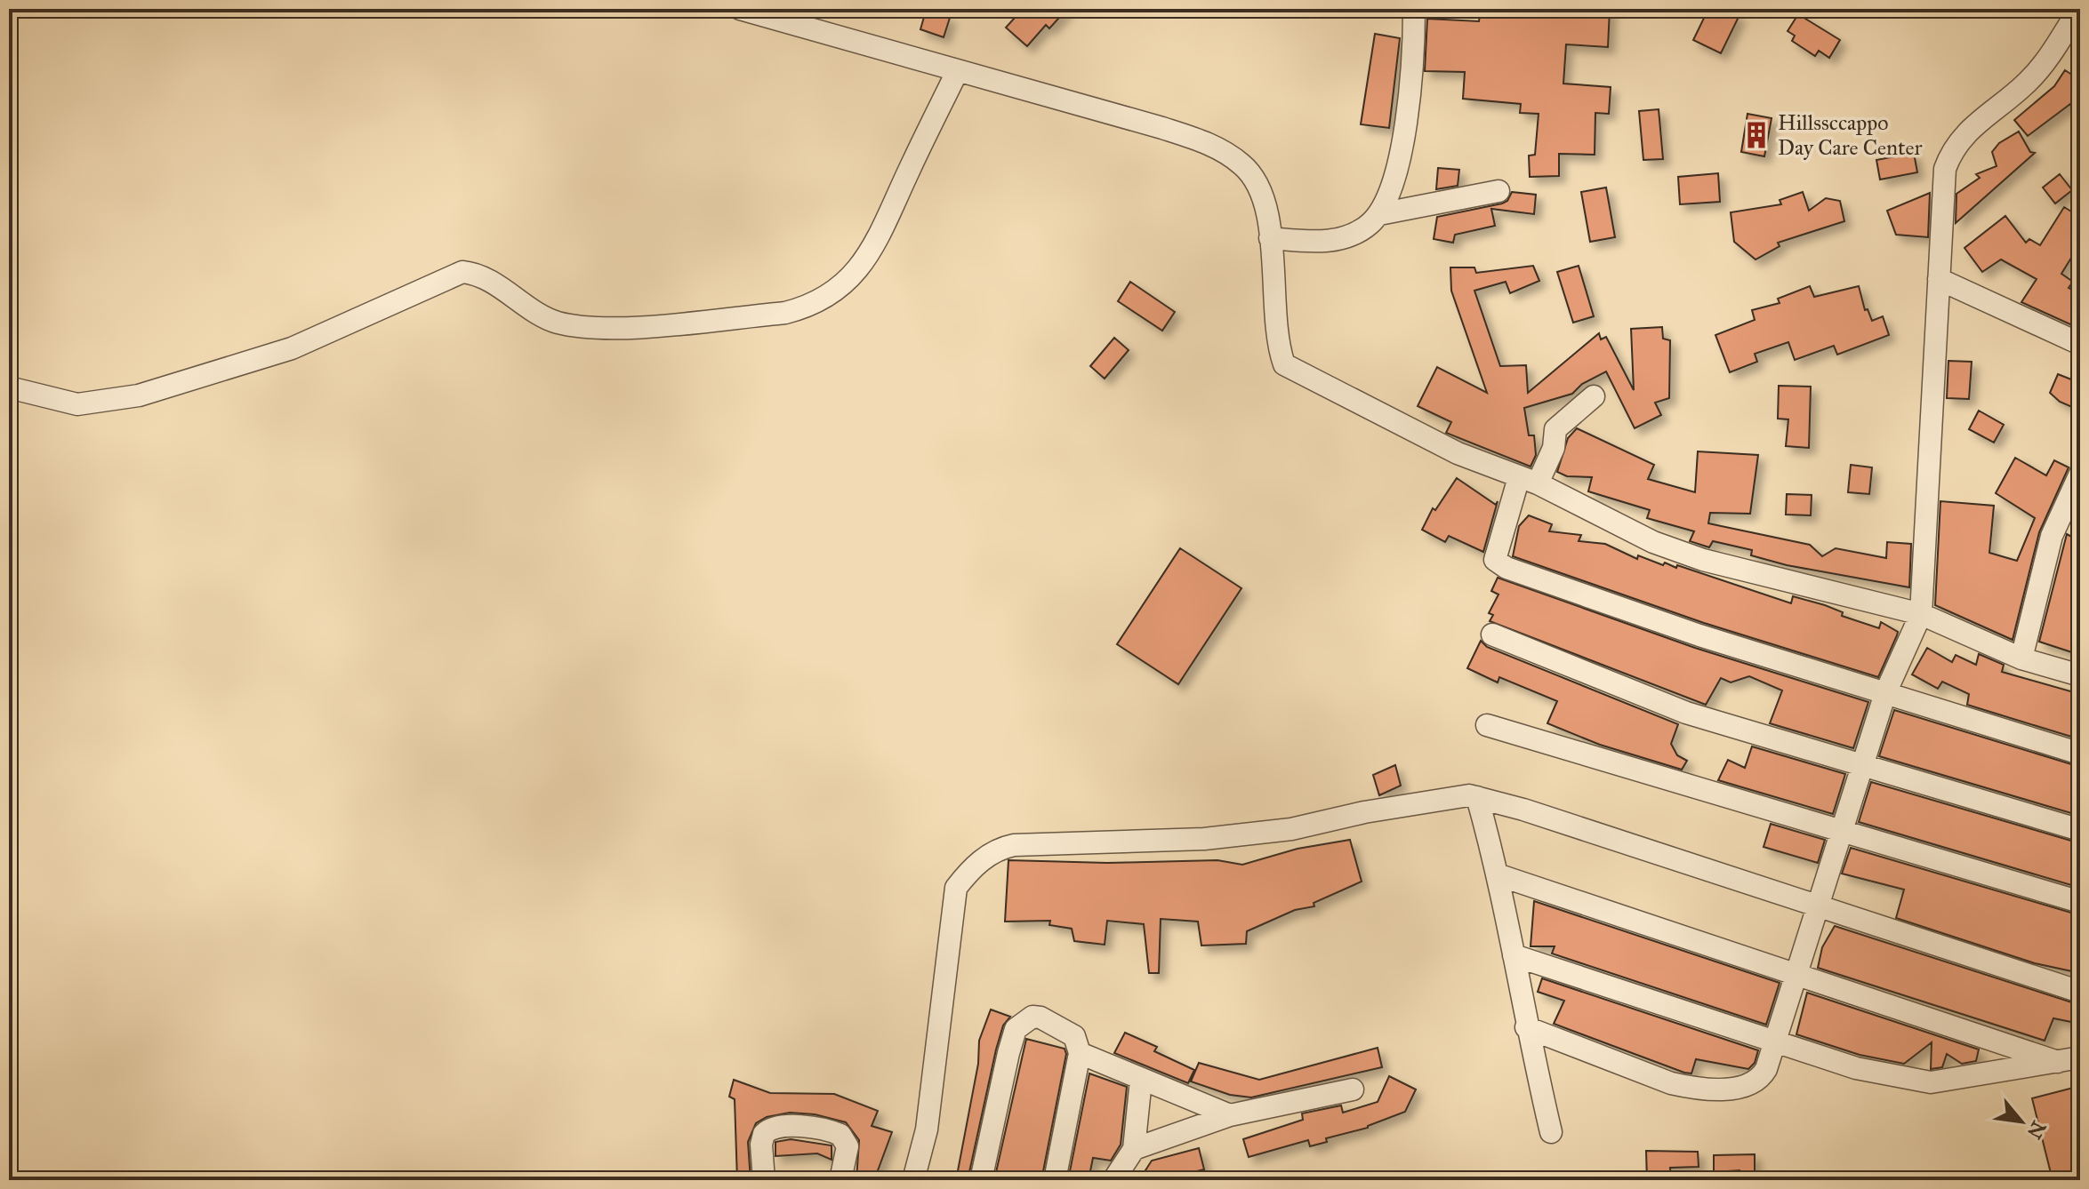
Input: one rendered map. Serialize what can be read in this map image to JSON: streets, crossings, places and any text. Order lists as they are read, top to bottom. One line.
{"places":{"building":["Hillssccappo Day Care Center"]},"north":"bottom right"}
